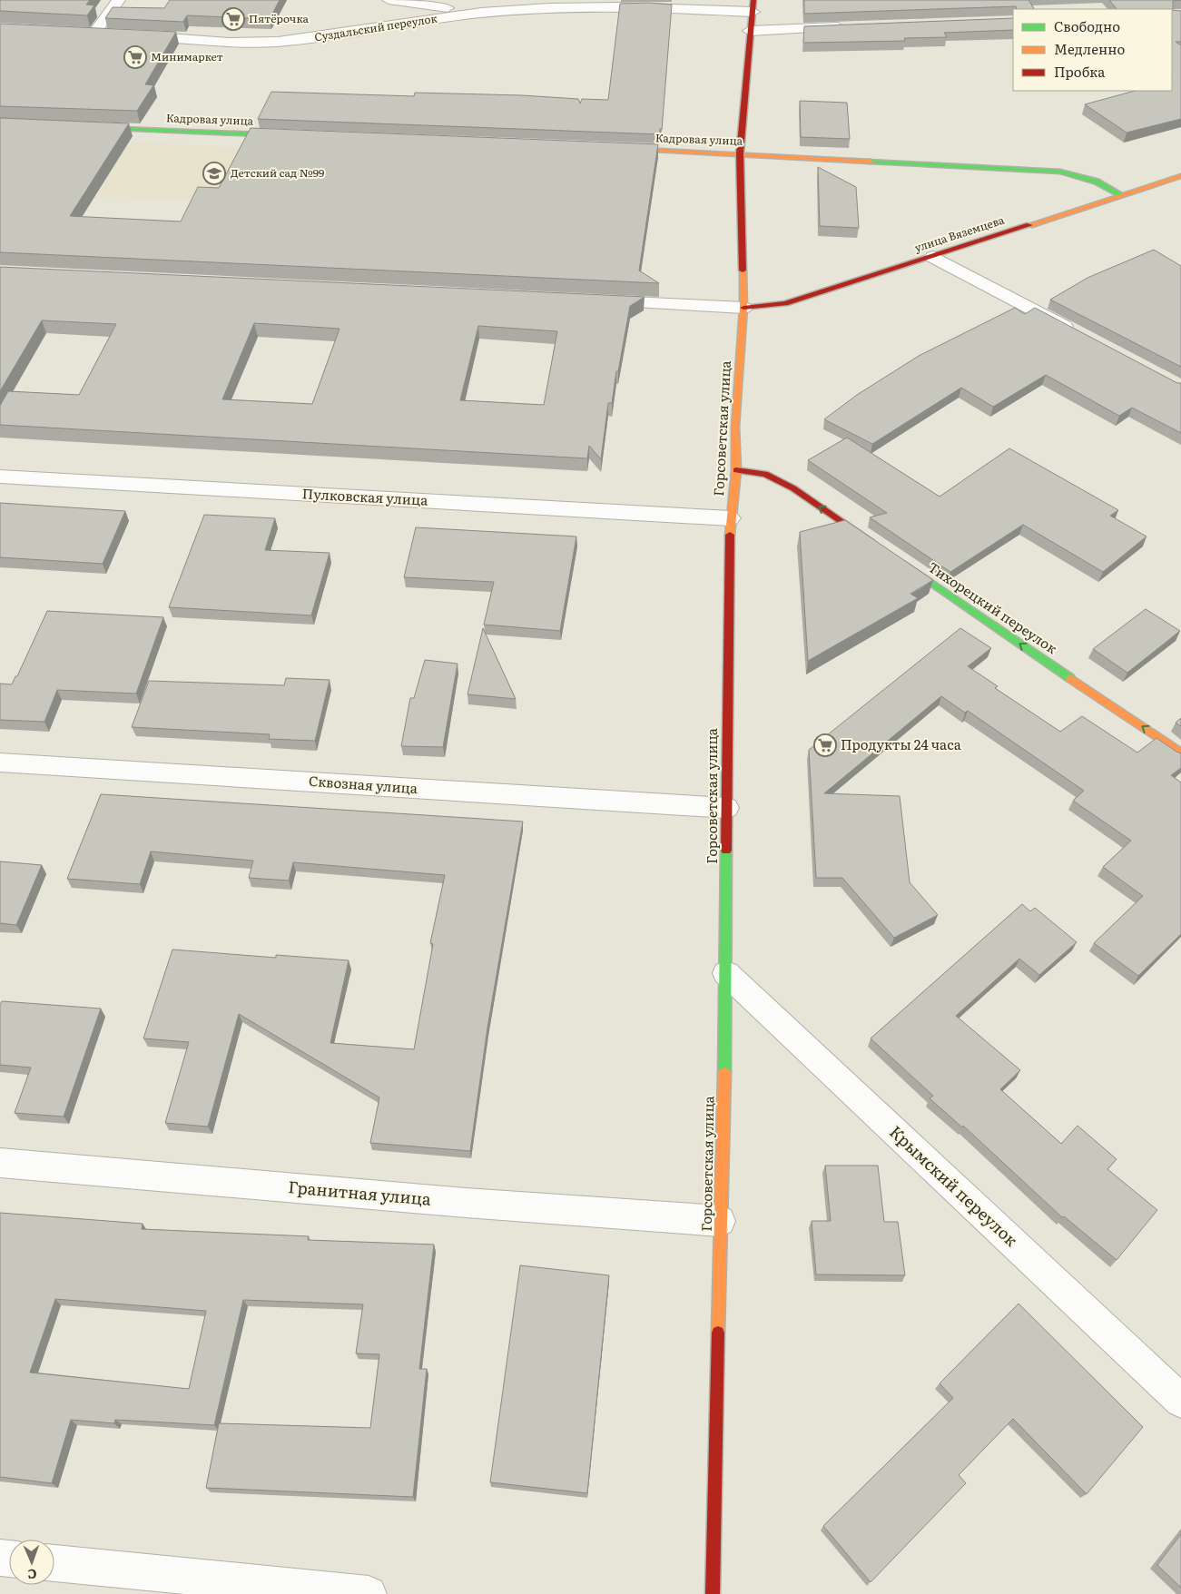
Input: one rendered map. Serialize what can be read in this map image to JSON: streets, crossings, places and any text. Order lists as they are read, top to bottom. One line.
{"streets":{"street":["Суздальский переулок","Кадровая улица","улица Вяземцева","Горсоветская улица","Пулковская улица","Тихорецкий переулок","Сквозная улица","Крымский переулок","Гранитная улица"]},"crossings":[["Суздальский переулок","Горсоветская улица"],["Кадровая улица","улица Вяземцева"],["Кадровая улица","Горсоветская улица"],["улица Вяземцева","Горсоветская улица"],["Горсоветская улица","Пулковская улица"],["Горсоветская улица","Сквозная улица"],["Горсоветская улица","Крымский переулок"],["Горсоветская улица","Гранитная улица"]],"one_way":["Тихорецкий переулок"],"places":{"supermarket":["Пятёрочка","Минимаркет","Продукты 24 часа"],"school or university":["Детский сад №99"]},"legend":["Свободно","Медленно","Пробка"],"north":"bottom"}
